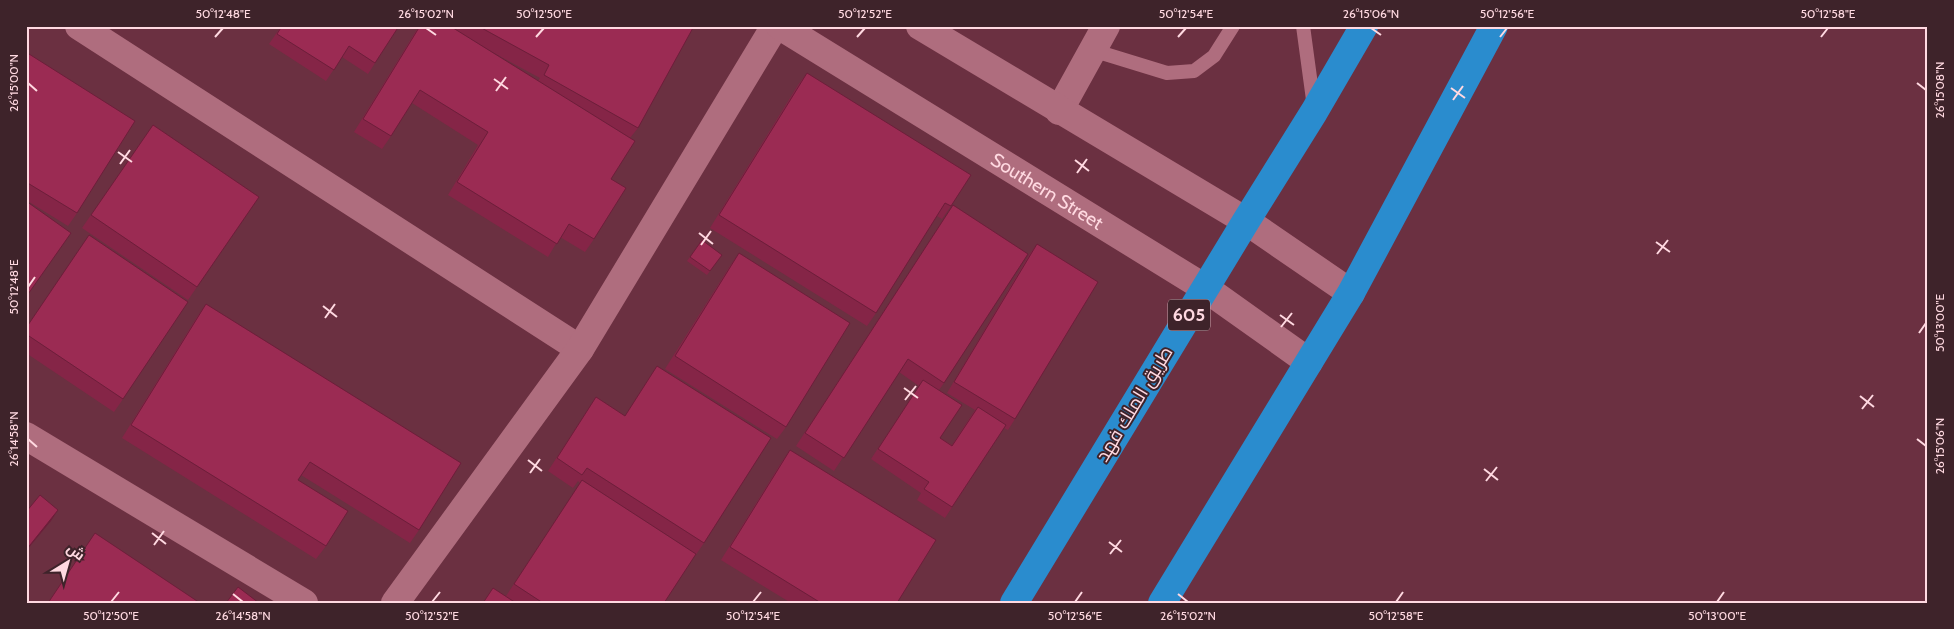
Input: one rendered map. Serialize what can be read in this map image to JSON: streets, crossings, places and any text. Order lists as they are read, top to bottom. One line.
{"streets":{"highway":["605","طريق الملك فهد"],"street":["Southern Street"]},"crossings":[["Southern Street","طريق الملك فهد"]],"north":"top right","coordinates":["50°12'48\"E","26°15'02\"N","50°12'50\"E","50°12'52\"E","50°12'54\"E","26°15'06\"N","50°12'56\"E","50°12'58\"E","26°15'00\"N","26°15'08\"N","50°13'00\"E","26°14'58\"N"]}
